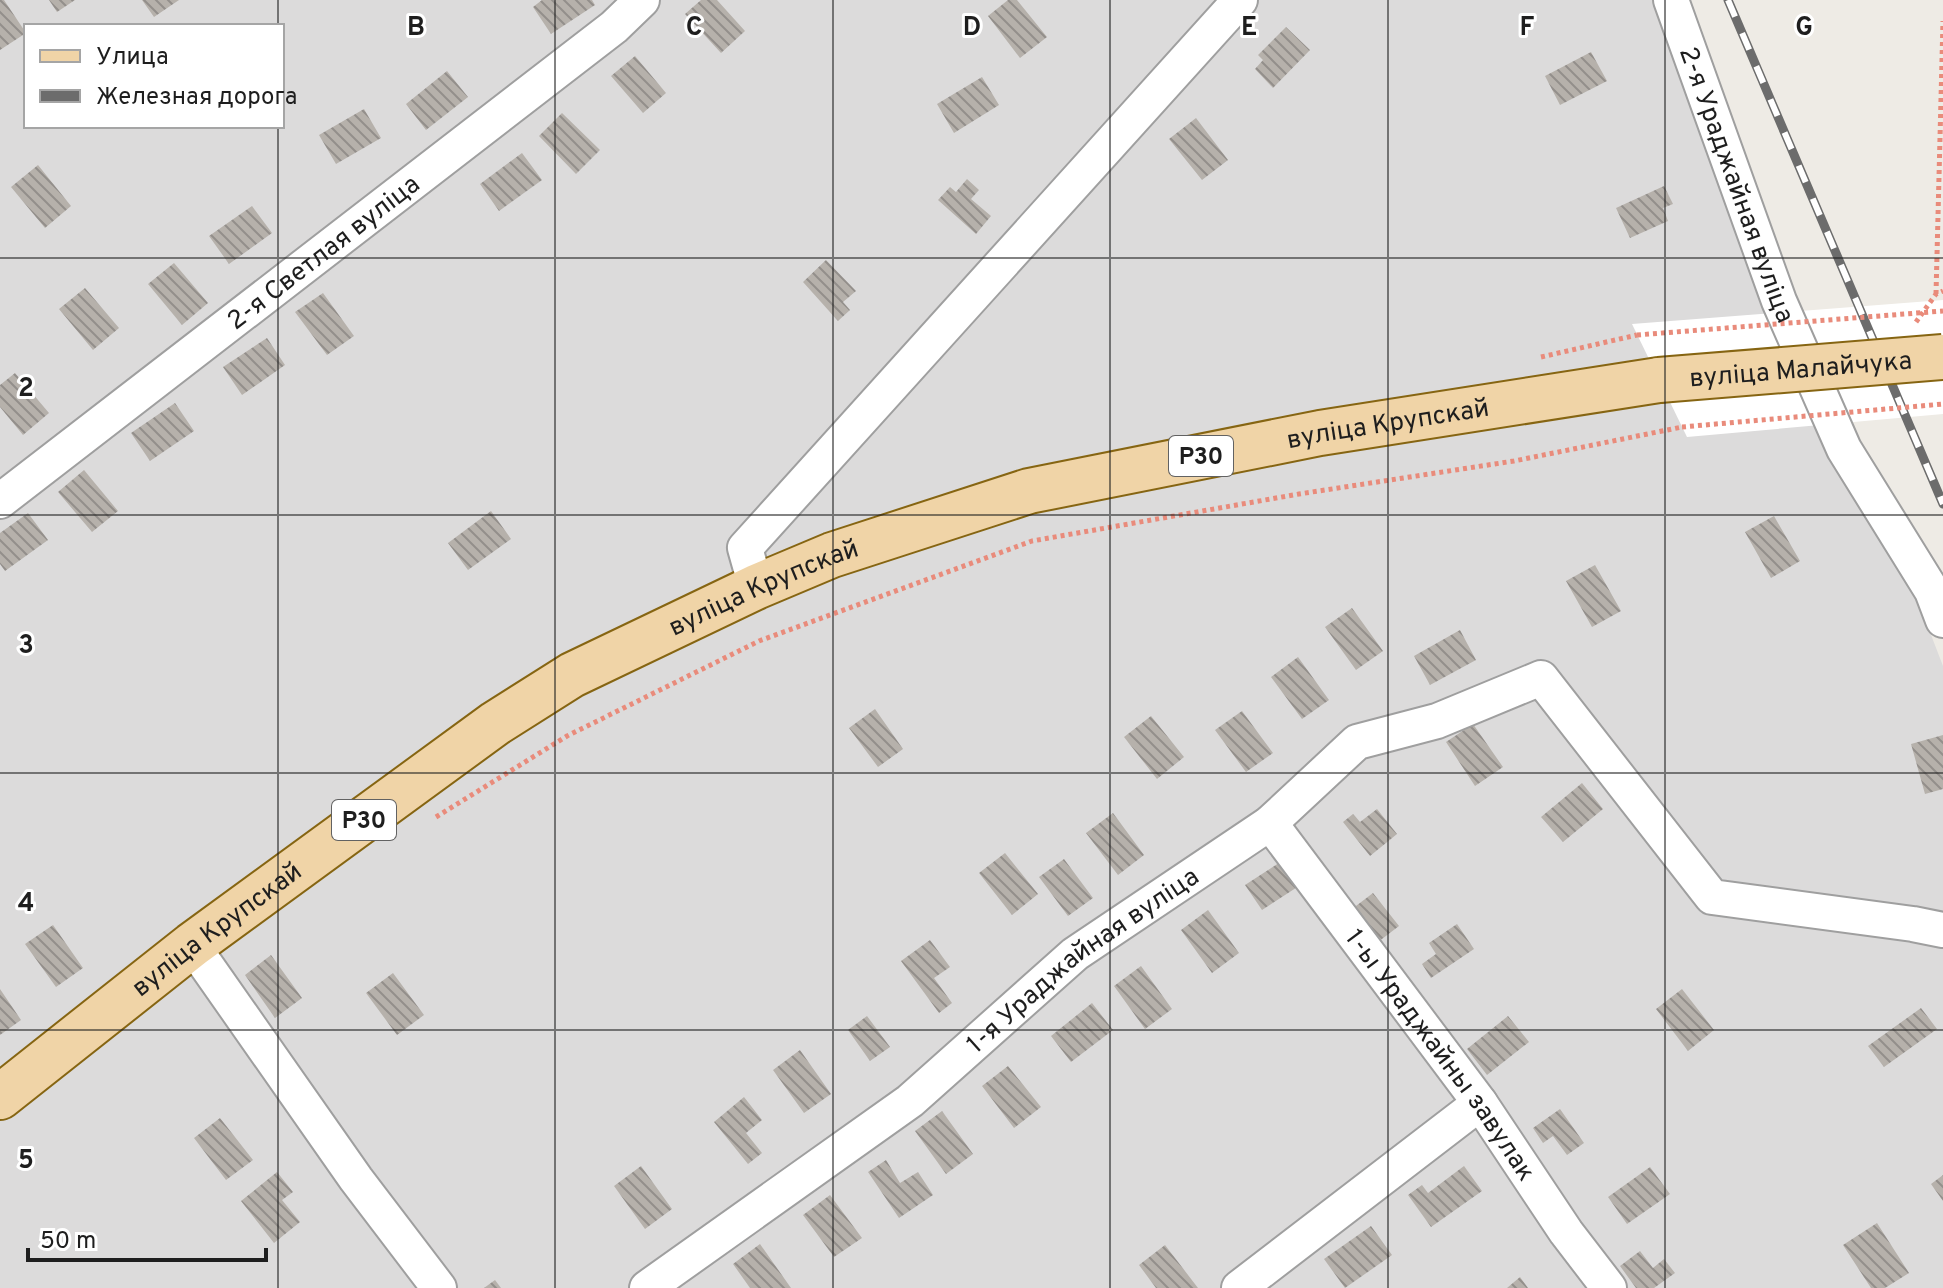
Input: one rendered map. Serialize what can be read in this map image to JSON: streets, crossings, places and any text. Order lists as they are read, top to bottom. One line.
{"streets":{"main road":["вуліца Малайчука","вуліца Крупскай","Р30"],"street":["2-я Ураджайная вуліца","2-я Светлая вуліца","1-я Ураджайная вуліца","1-ы Ураджайны завулак"]},"crossings":[["вуліца Малайчука","вуліца Крупскай"],["1-я Ураджайная вуліца","1-ы Ураджайны завулак"]],"legend":["Улица","Железная дорога"],"scale_bar":"50 m","grid":{"columns":["B","C","D","E","F","G"],"rows":["2","3","4","5"]}}
